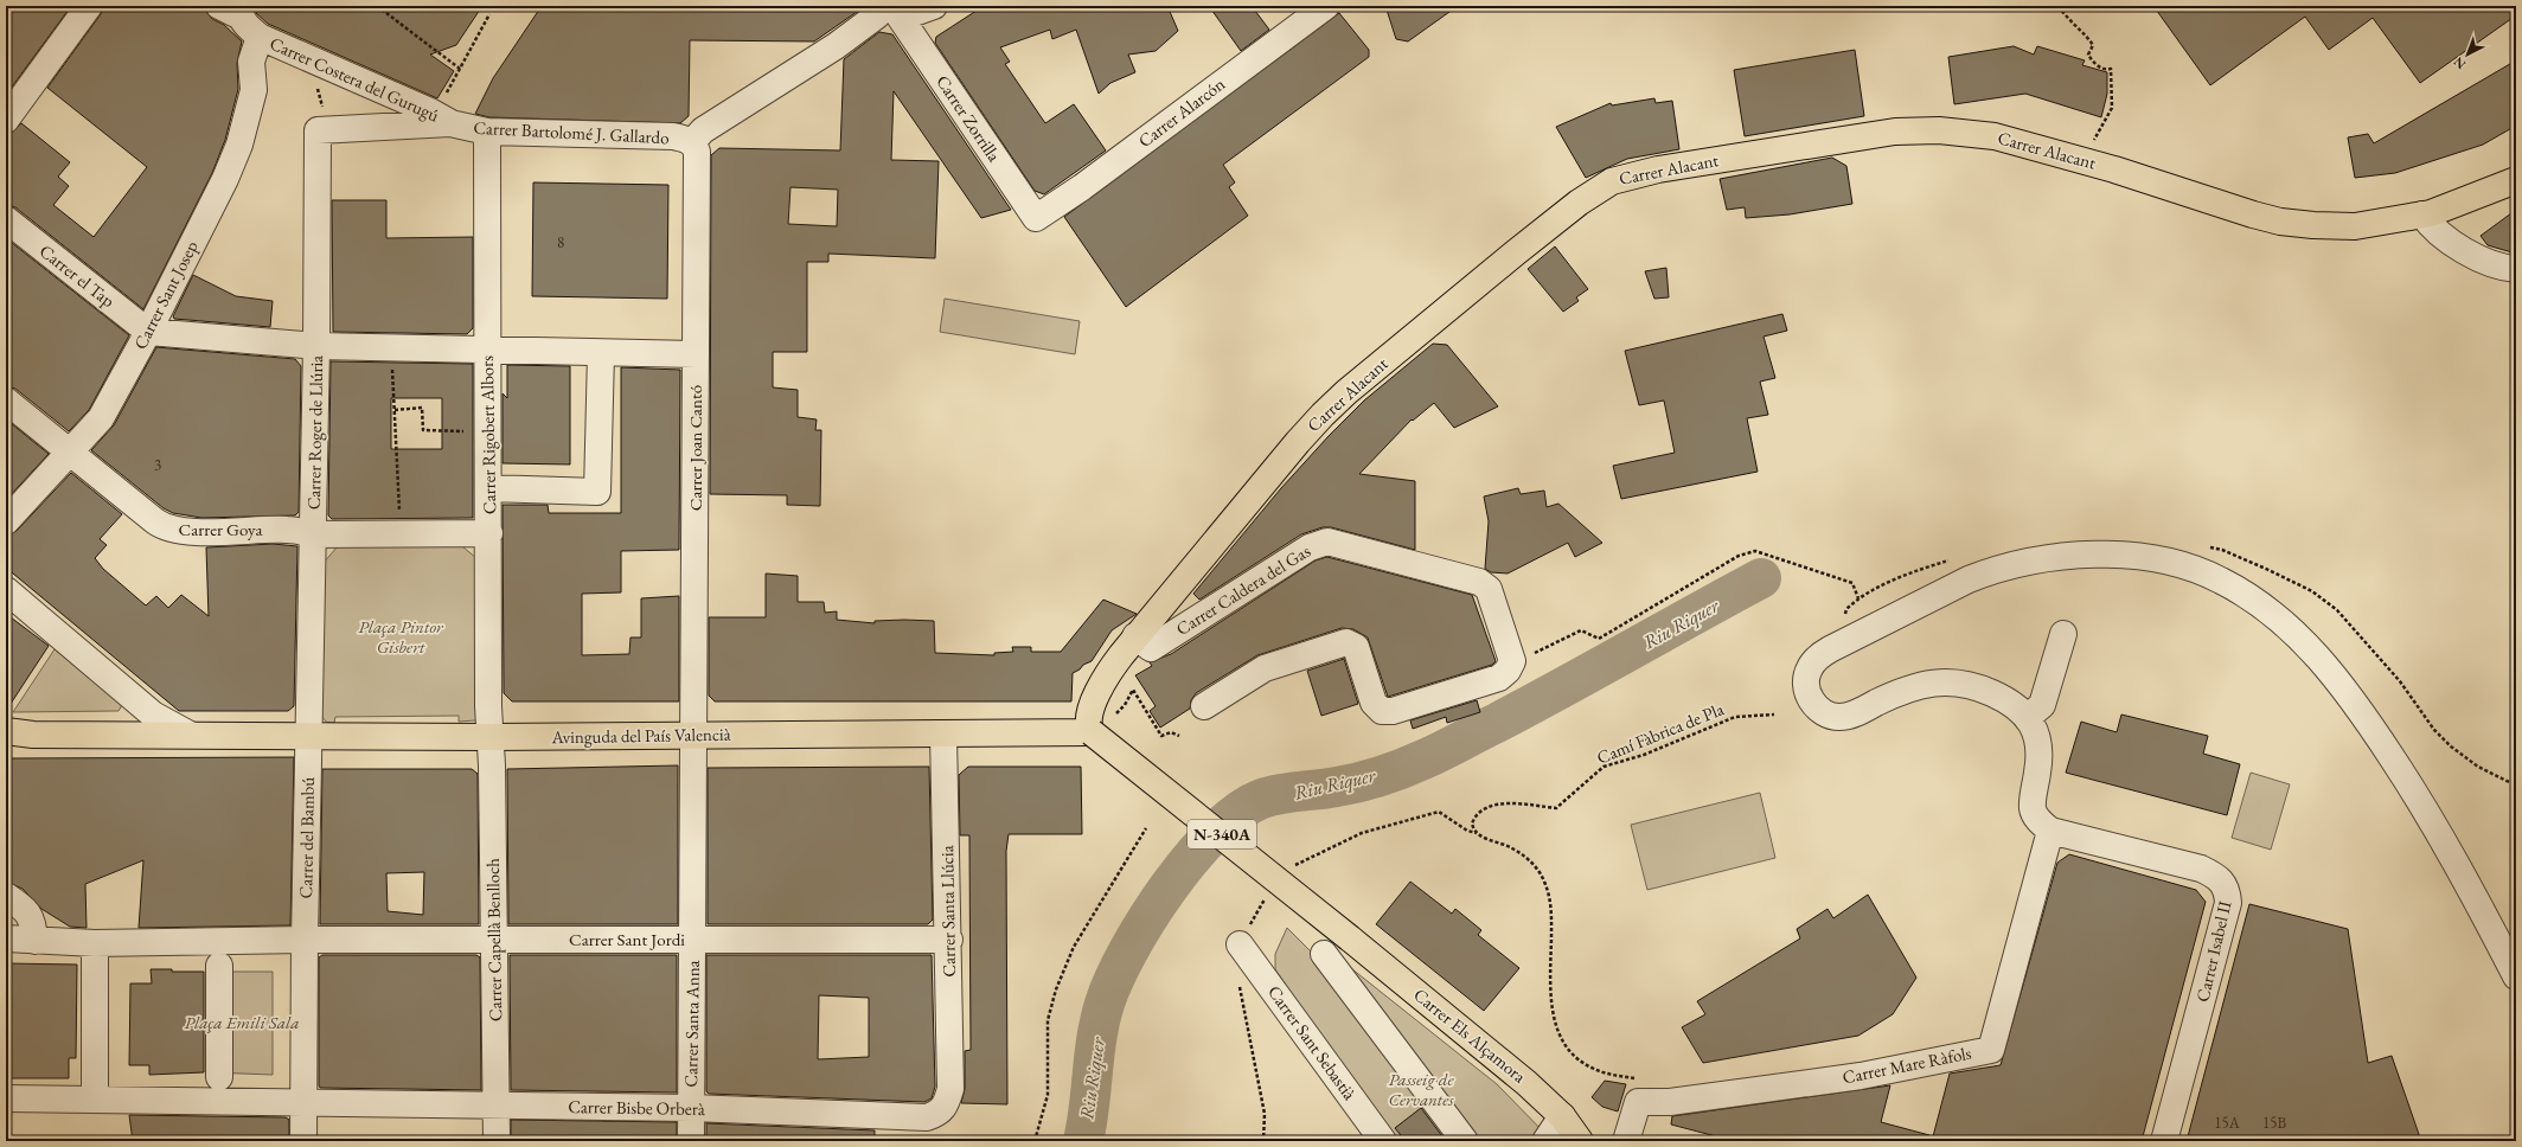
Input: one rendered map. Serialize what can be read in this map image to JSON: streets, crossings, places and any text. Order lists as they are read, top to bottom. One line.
{"streets":{"main road":["Carrer Alacant","Avinguda del País Valencià","N-340A","Carrer Els Alçamora"],"street":["Carrer Costera del Gurugú","Carrer Alarcón","Carrer Zorrilla","Carrer Bartolomé J. Gallardo","Carrer el Tap","Carrer Sant Josep","Carrer Roger de Llúria","Carrer Rigobert Albors","Carrer Joan Cantó","Carrer Goya","Carrer Caldera del Gas","Carrer del Bambú","Carrer Santa Llúcia","Carrer Capellà Benlloch","Carrer Sant Jordi","Carrer Isabel II","Carrer Santa Anna","Carrer Sant Sebastià","Carrer Mare Ràfols","Carrer Bisbe Orberà"],"path":["Camí Fàbrica de Pla"]},"crossings":[["Carrer Costera del Gurugú","Carrer Bartolomé J. Gallardo"],["Carrer Costera del Gurugú","Carrer Sant Josep"],["Carrer Alarcón","Carrer Zorrilla"],["Carrer Bartolomé J. Gallardo","Carrer Roger de Llúria"],["Carrer Bartolomé J. Gallardo","Carrer Rigobert Albors"],["Carrer Bartolomé J. Gallardo","Carrer Joan Cantó"],["Carrer Alacant","Carrer Caldera del Gas"],["Carrer Alacant","Avinguda del País Valencià"],["Carrer Alacant","Carrer Els Alçamora"],["Carrer el Tap","Carrer Sant Josep"],["Carrer Sant Josep","Carrer Goya"],["Carrer Roger de Llúria","Carrer Goya"],["Carrer Roger de Llúria","Avinguda del País Valencià"],["Carrer Roger de Llúria","Carrer del Bambú"],["Carrer Rigobert Albors","Avinguda del País Valencià"],["Carrer Rigobert Albors","Carrer Capellà Benlloch"],["Carrer Joan Cantó","Avinguda del País Valencià"],["Carrer Joan Cantó","Carrer Santa Anna"],["Avinguda del País Valencià","Carrer del Bambú"],["Avinguda del País Valencià","Carrer Santa Llúcia"],["Avinguda del País Valencià","Carrer Capellà Benlloch"],["Avinguda del País Valencià","Carrer Santa Anna"],["Avinguda del País Valencià","Carrer Els Alçamora"],["Carrer del Bambú","Carrer Sant Jordi"],["Carrer Santa Llúcia","Carrer Sant Jordi"],["Carrer Santa Llúcia","Carrer Bisbe Orberà"],["Carrer Capellà Benlloch","Carrer Sant Jordi"],["Carrer Capellà Benlloch","Carrer Bisbe Orberà"],["Carrer Sant Jordi","Carrer Santa Anna"],["Carrer Isabel II","Carrer Mare Ràfols"],["Carrer Santa Anna","Carrer Bisbe Orberà"]],"water":["Riu Riquer"],"parks":["Plaça Pintor Gisbert","Plaça Emili Sala","Passeig de Cervantes"],"house_numbers":["8","3","15A","15B"],"north":"bottom left"}
